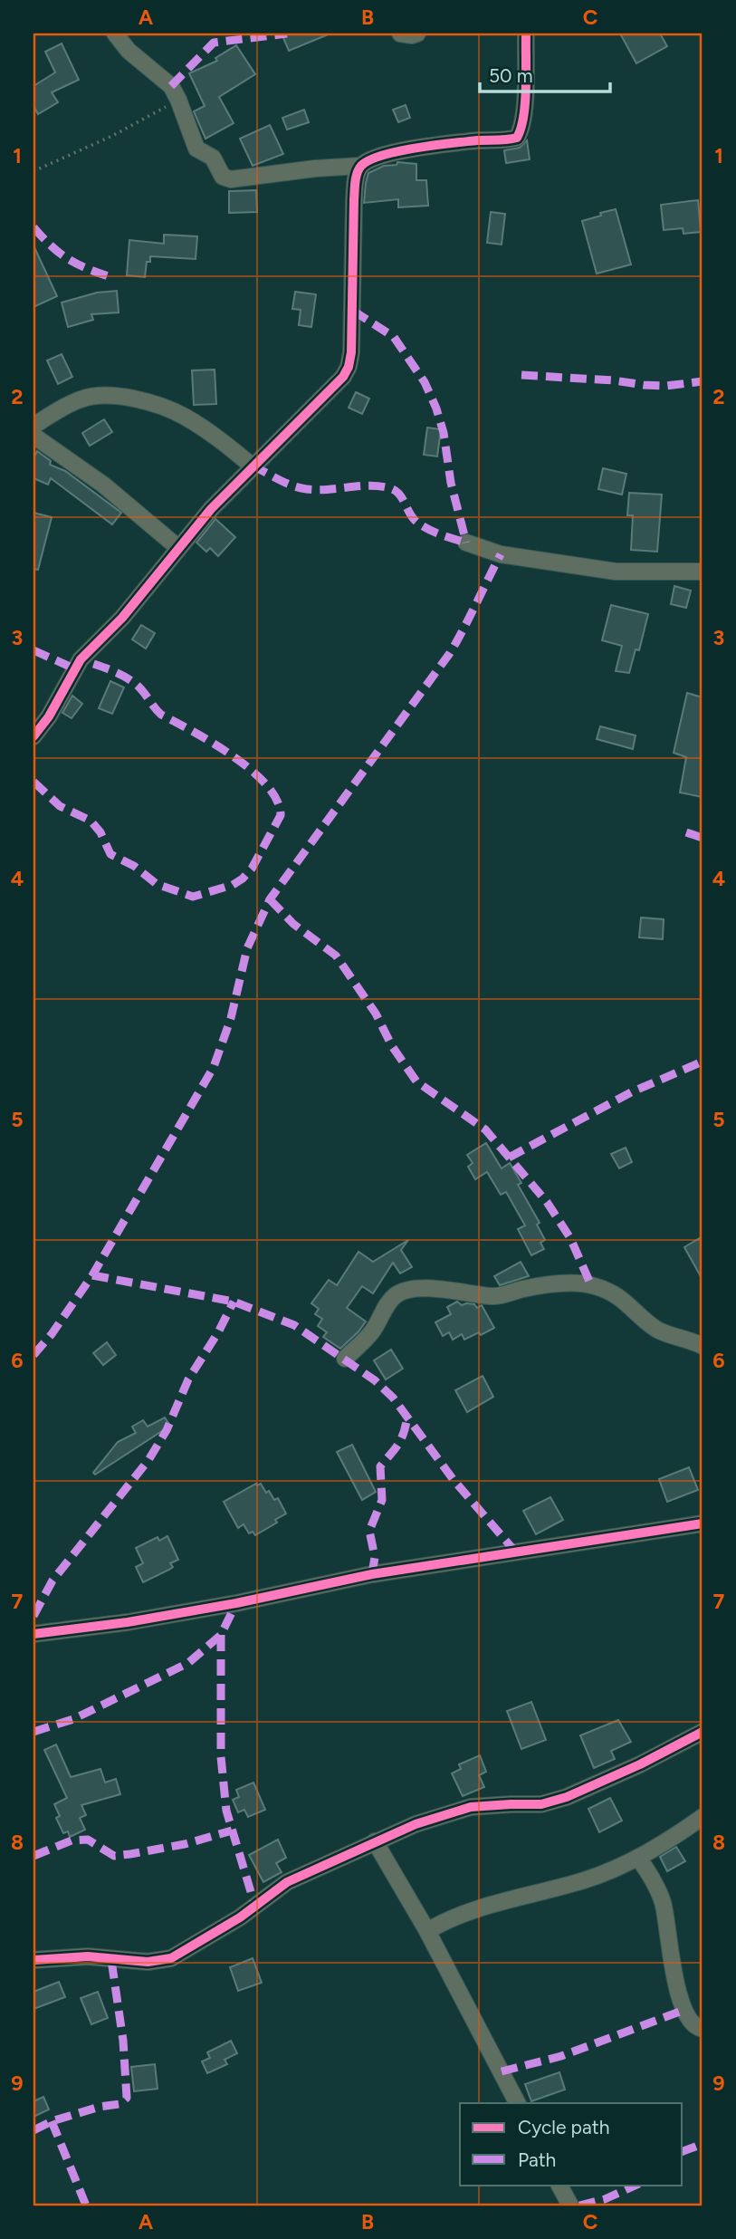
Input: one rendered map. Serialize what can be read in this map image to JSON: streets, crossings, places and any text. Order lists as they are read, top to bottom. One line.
{"legend":["Cycle path","Path"],"scale_bar":"50 m","grid":{"columns":["A","B","C"],"rows":["1","2","3","4","5","6","7","8","9"]}}
